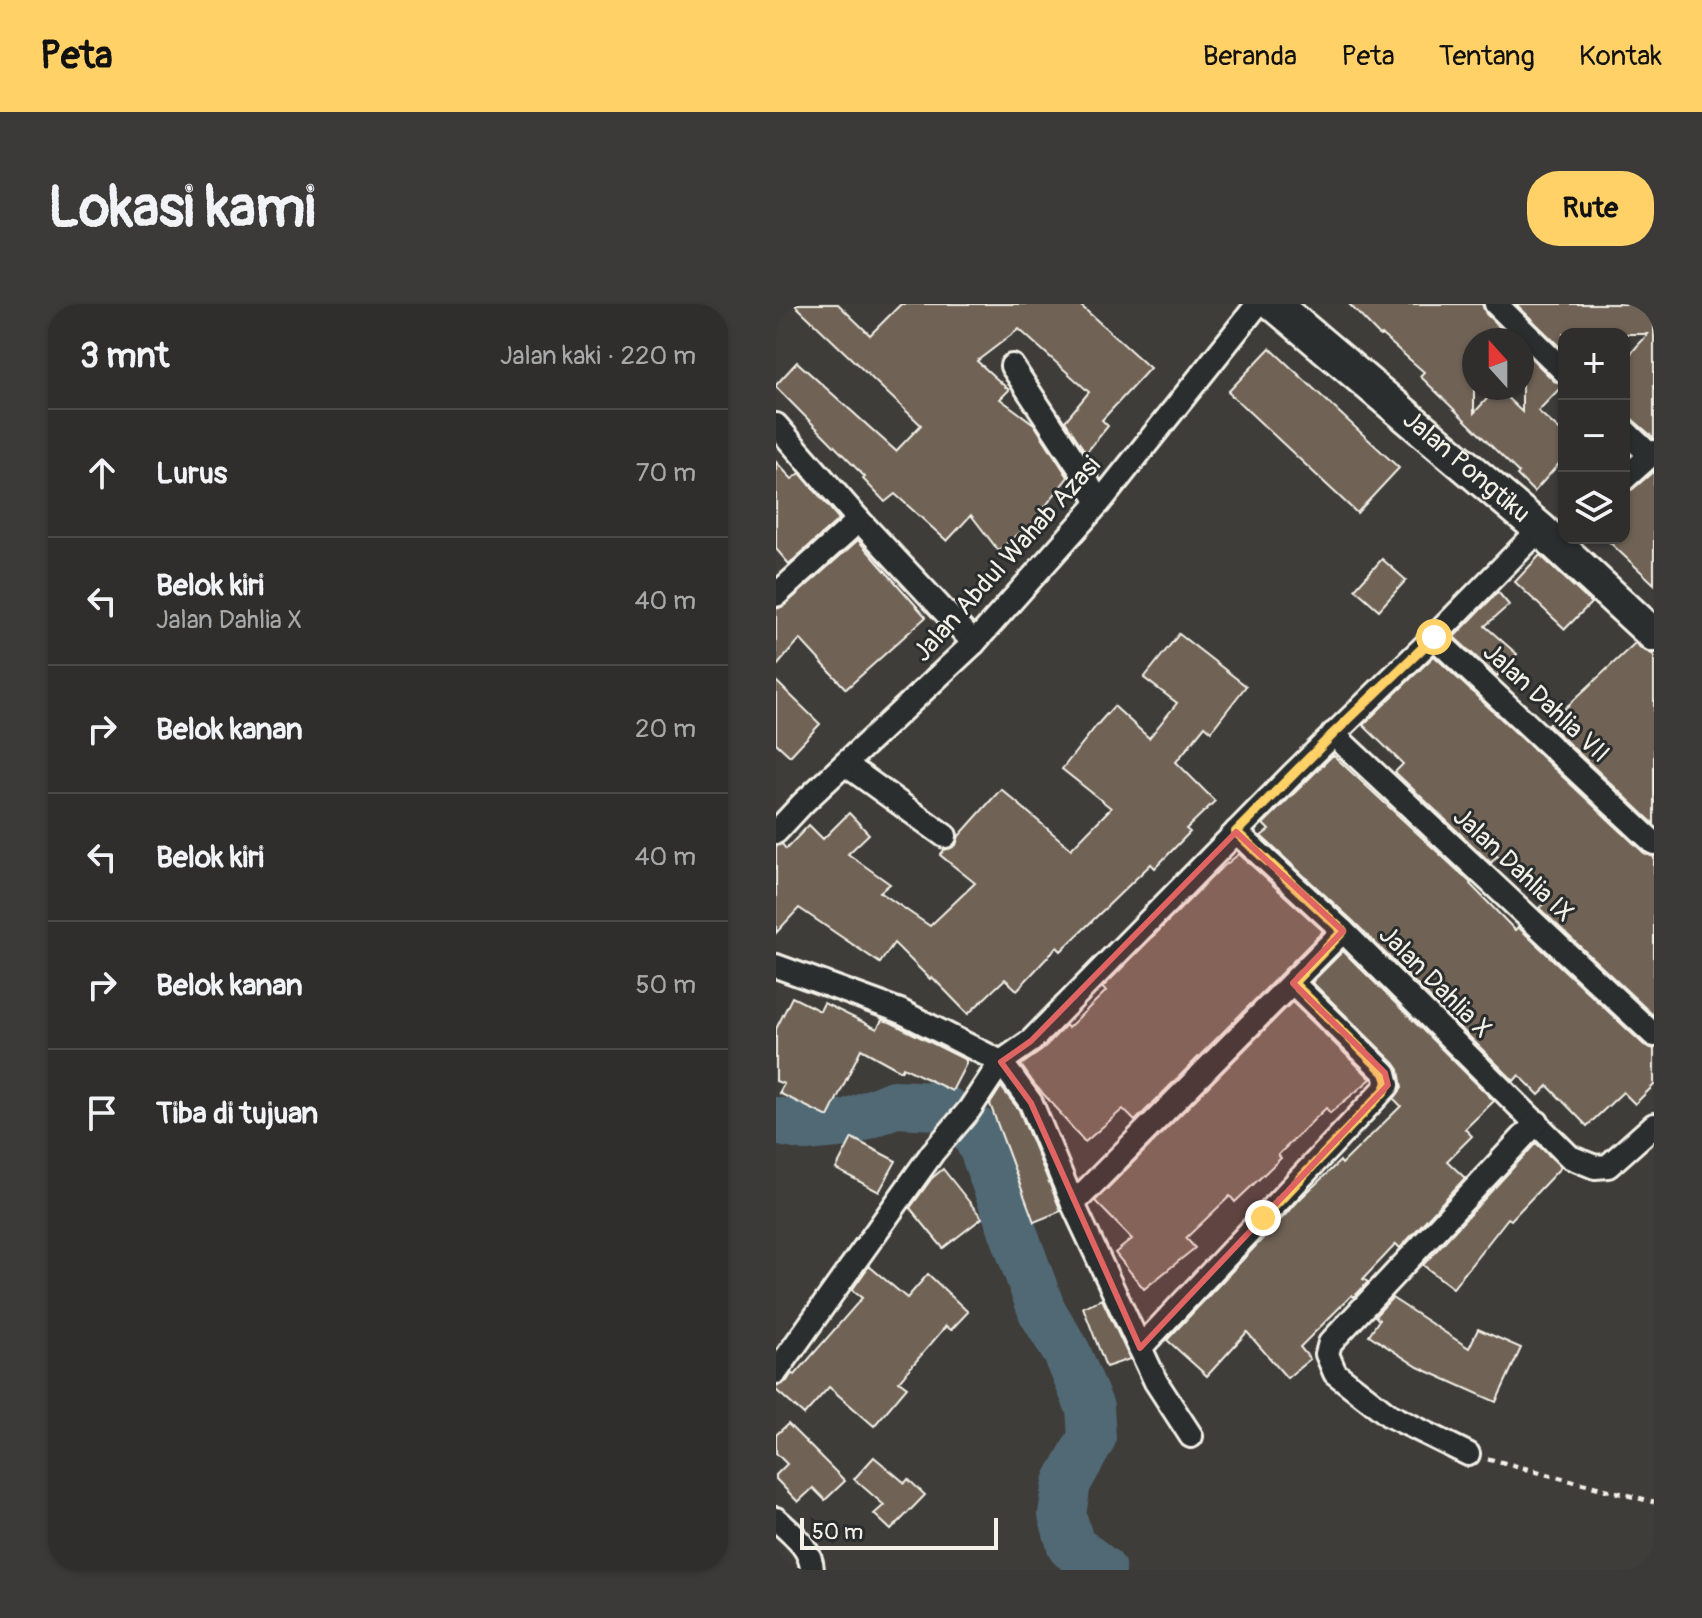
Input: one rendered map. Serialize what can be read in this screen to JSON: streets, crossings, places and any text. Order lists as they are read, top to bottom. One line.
{"streets":{"street":["Jalan Pongtiku","Jalan Abdul Wahab Azasi","Jalan Dahlia VII","Jalan Dahlia IX","Jalan Dahlia X"]},"scale_bar":"50 m","north":"top","page":{"header":"Peta","nav":["Beranda","Peta","Tentang","Kontak"],"buttons":"Rute","title":"Lokasi kami","heading":["3 mnt","Jalan kaki · 220 m"],"map_buttons":["+","−"],"list":[["Lurus","70 m"],["Belok kiri","Jalan Dahlia X","40 m"],["Belok kanan","20 m"],["Belok kiri","40 m"],["Belok kanan","50 m"],"Tiba di tujuan"],"scale":"50 m"}}
